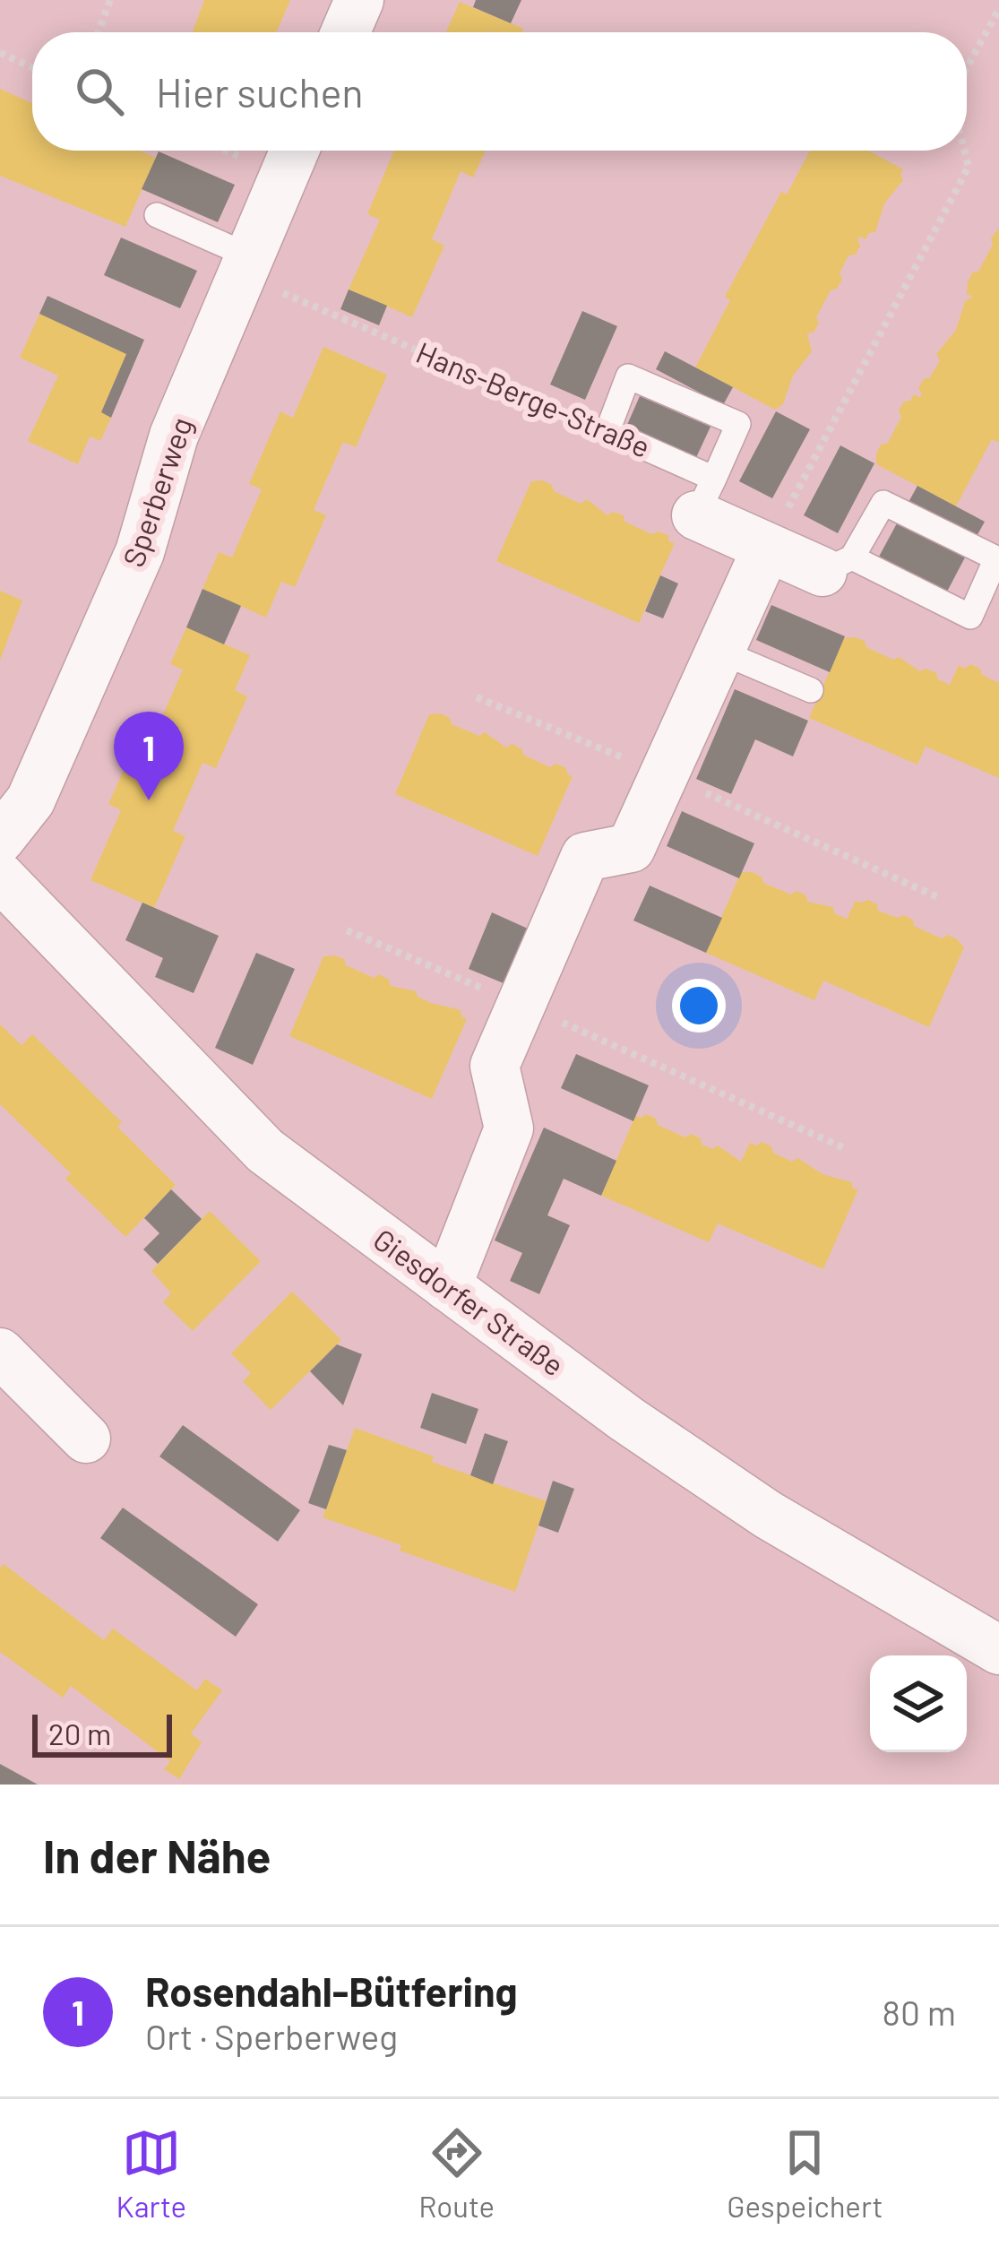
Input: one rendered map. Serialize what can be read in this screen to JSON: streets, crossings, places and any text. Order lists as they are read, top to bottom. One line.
{"streets":{"street":["Hans-Berge-Straße","Sperberweg","Giesdorfer Straße"]},"crossings":[["Hans-Berge-Straße","Sperberweg"]],"scale_bar":"20 m","page":{"search":"Hier suchen","pins":"1","scale":"20 m","heading":"In der Nähe","list":[{"mark":"1","name":"Rosendahl-Bütfering","note":"Ort · Sperberweg","value":"80 m"}],"nav":["Karte","Route","Gespeichert"]}}
